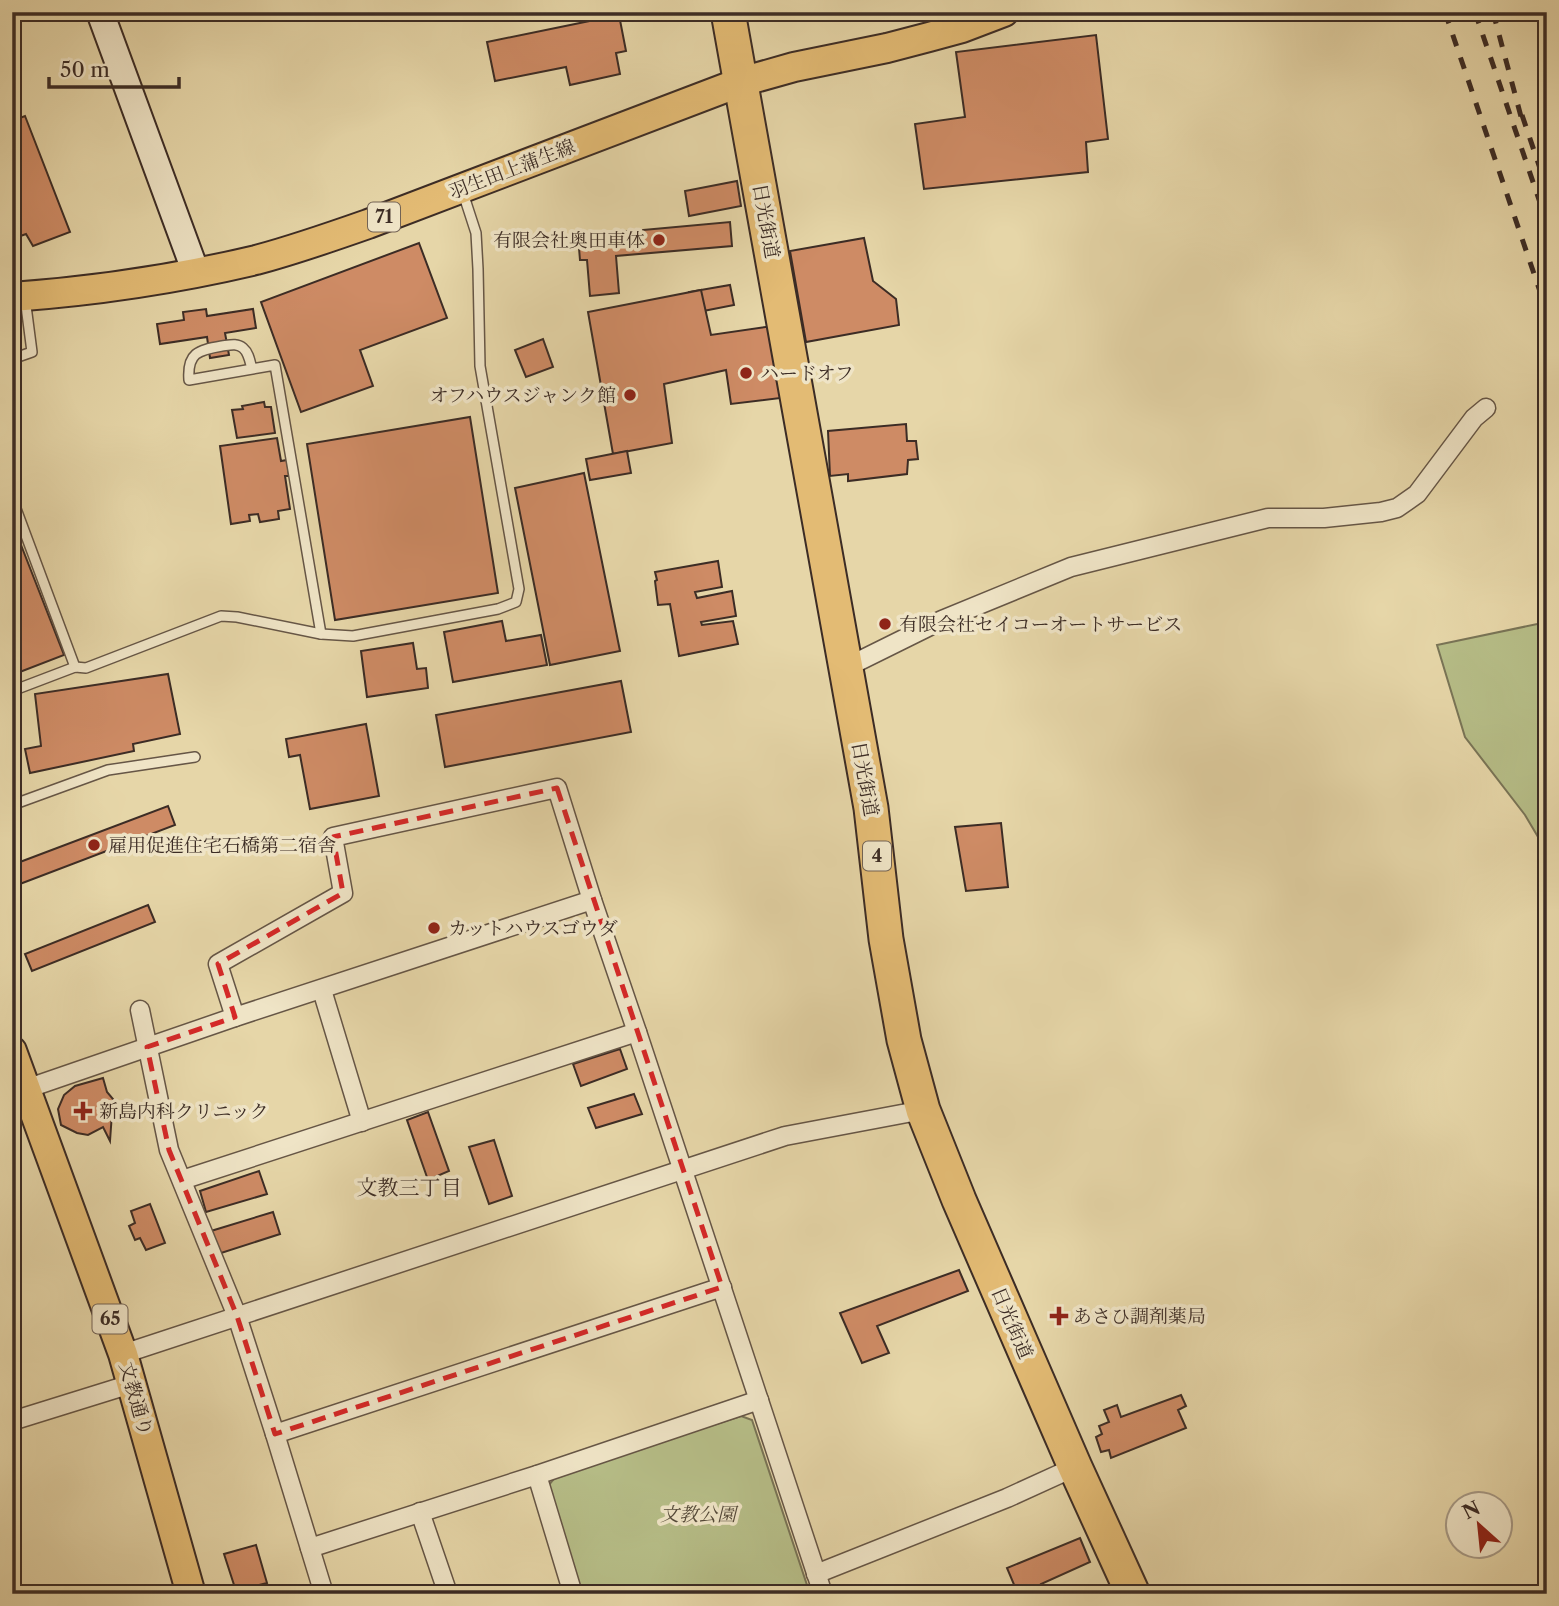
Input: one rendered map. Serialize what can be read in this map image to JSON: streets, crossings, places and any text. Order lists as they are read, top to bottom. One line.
{"streets":{"highway":["日光街道","4"],"main road":["羽生田上蒲生線","71","65","文教通り"]},"crossings":[["羽生田上蒲生線","日光街道"]],"districts":["文教三丁目"],"parks":["文教公園"],"places":{"other":["有限会社奥田車体","ハードオフ","オフハウスジャンク館","有限会社セイコーオートサービス","雇用促進住宅石橋第二宿舎","カットハウスゴウダ"],"health":["新島内科クリニック","あさひ調剤薬局"]},"scale_bar":"50 m","north":"top left"}
